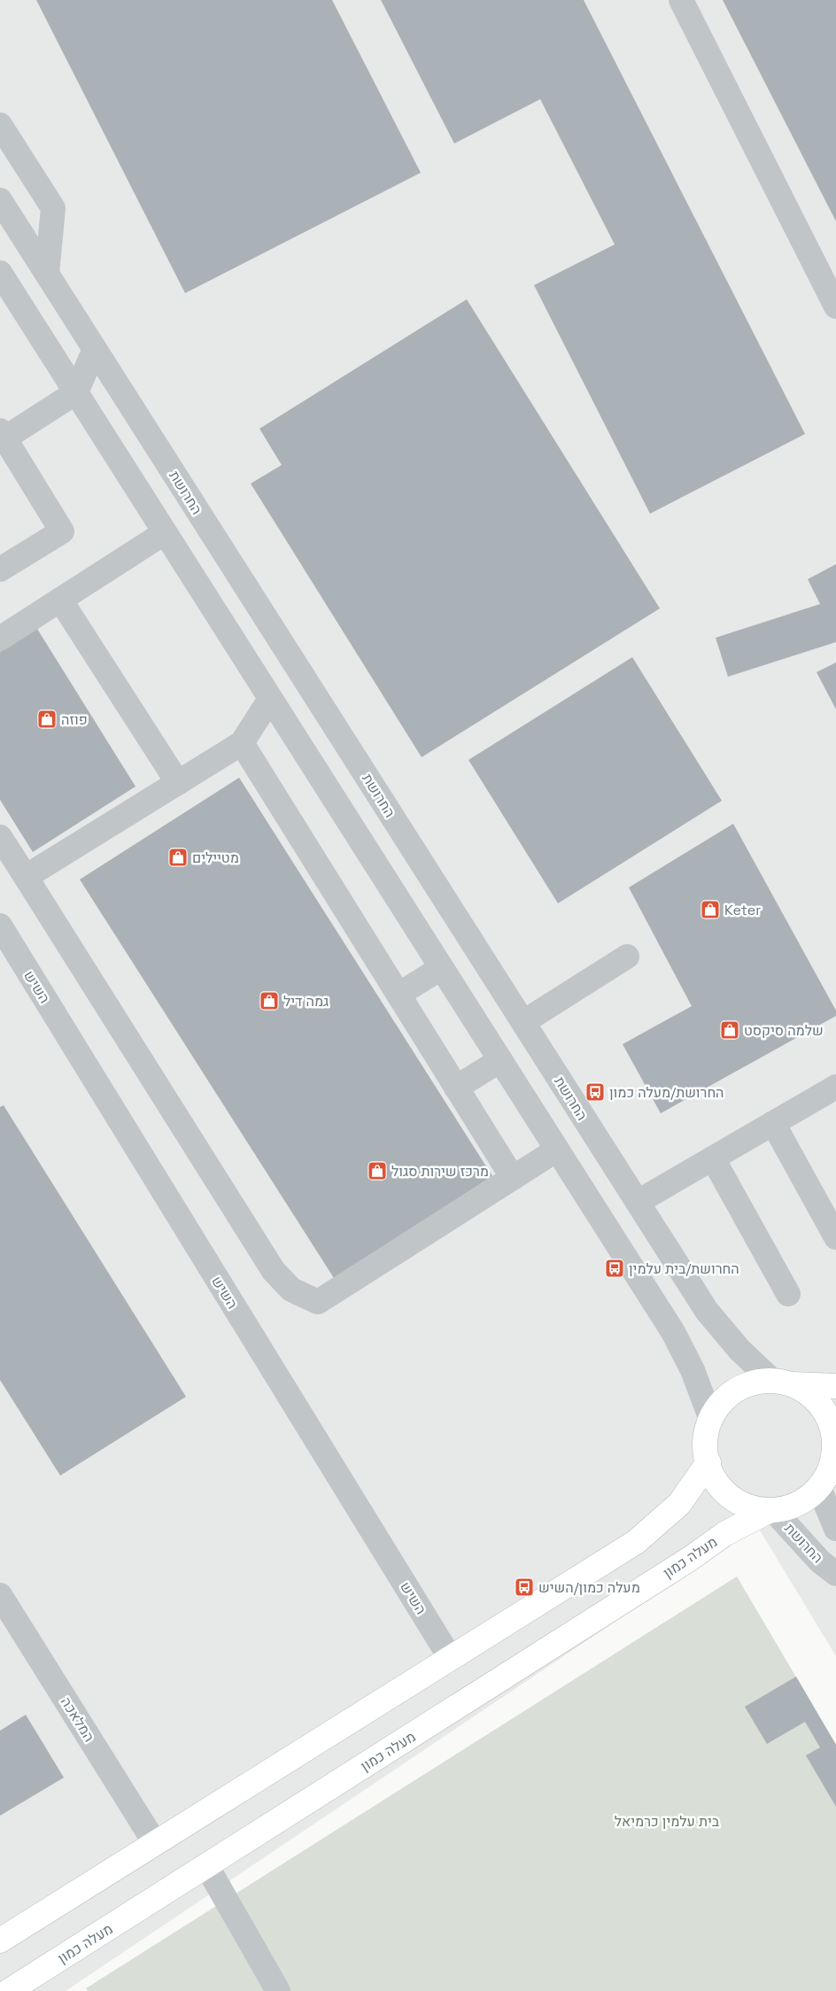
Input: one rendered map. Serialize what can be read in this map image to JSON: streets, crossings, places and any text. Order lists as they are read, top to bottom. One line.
{"streets":{"main road":["מעלה כמון"],"street":["החרושת","השיש","המלאכה"]},"crossings":[["החרושת","מעלה כמון"]],"parks":["בית עלמין כרמיאל"],"places":{"shop":["פוזה","מטיילים","Keter","גמה דיל","שלמה סיקסט","מרכז שירות סגול"],"bus stop":["החרושת/מעלה כמון","החרושת/בית עלמין","מעלה כמון/השיש"]}}
